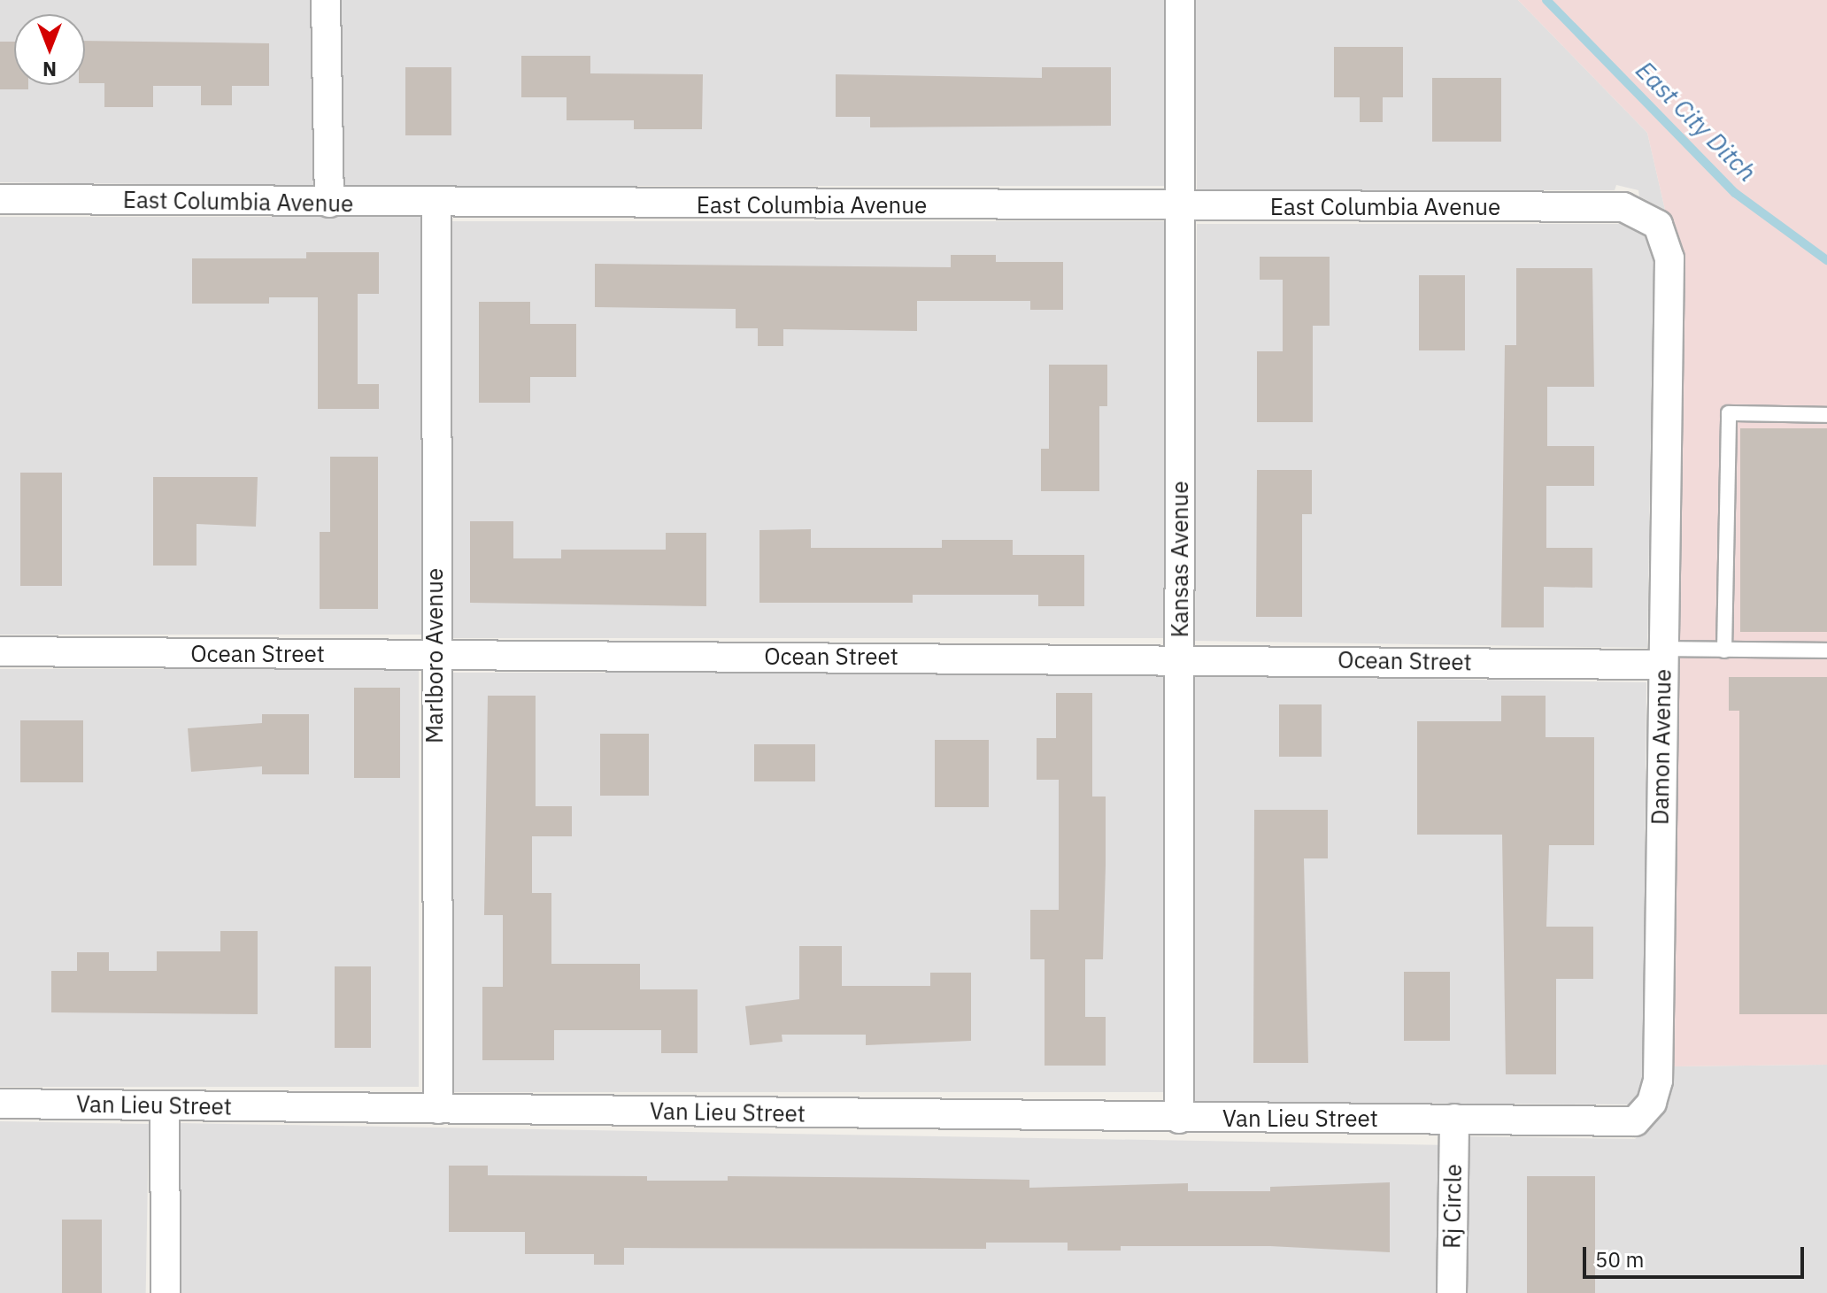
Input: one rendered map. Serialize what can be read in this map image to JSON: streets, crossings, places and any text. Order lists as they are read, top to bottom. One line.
{"streets":{"street":["East Columbia Avenue","Kansas Avenue","Ocean Street","Marlboro Avenue","Damon Avenue","Van Lieu Street","Rj Circle"]},"crossings":[["East Columbia Avenue","Kansas Avenue"],["East Columbia Avenue","Marlboro Avenue"],["East Columbia Avenue","Damon Avenue"],["Kansas Avenue","Ocean Street"],["Kansas Avenue","Van Lieu Street"],["Ocean Street","Marlboro Avenue"],["Ocean Street","Damon Avenue"],["Marlboro Avenue","Van Lieu Street"],["Damon Avenue","Van Lieu Street"],["Damon Avenue","Rj Circle"],["Van Lieu Street","Rj Circle"]],"water":["East City Ditch"],"scale_bar":"50 m","north":"bottom"}
